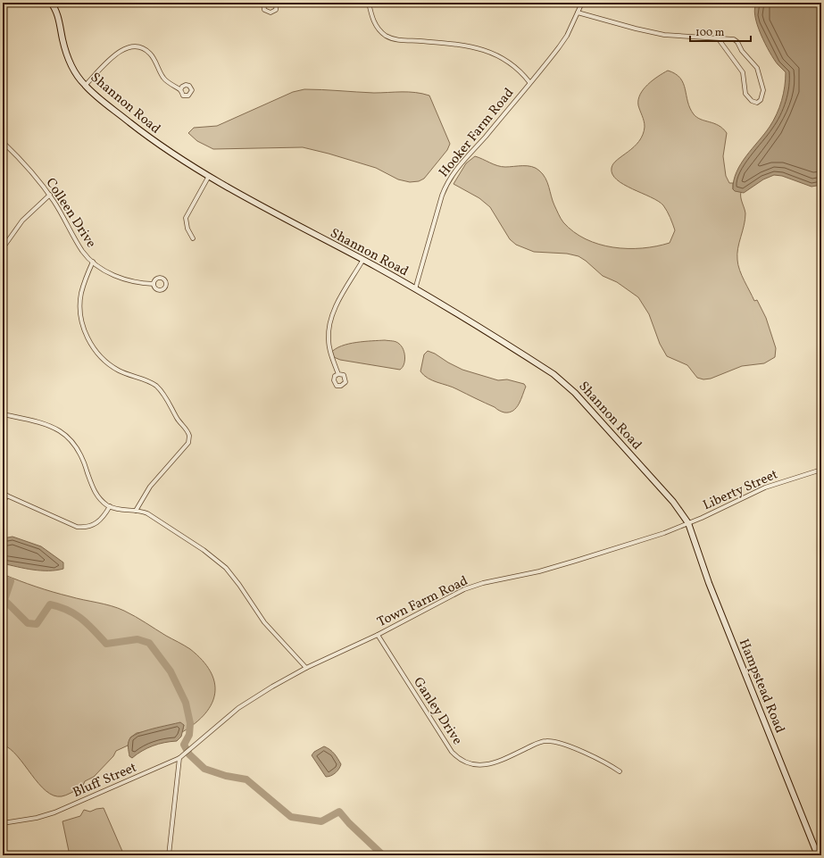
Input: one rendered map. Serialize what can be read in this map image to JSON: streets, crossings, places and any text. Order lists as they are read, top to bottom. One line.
{"streets":{"street":["Shannon Road","Hooker Farm Road","Colleen Drive","Liberty Street","Town Farm Road","Hampstead Road","Ganley Drive","Bluff Street"]},"crossings":[["Shannon Road","Hooker Farm Road"],["Shannon Road","Liberty Street"],["Shannon Road","Town Farm Road"],["Shannon Road","Hampstead Road"],["Liberty Street","Town Farm Road"],["Liberty Street","Hampstead Road"],["Town Farm Road","Hampstead Road"],["Town Farm Road","Ganley Drive"],["Town Farm Road","Bluff Street"]],"scale_bar":"100 m"}
